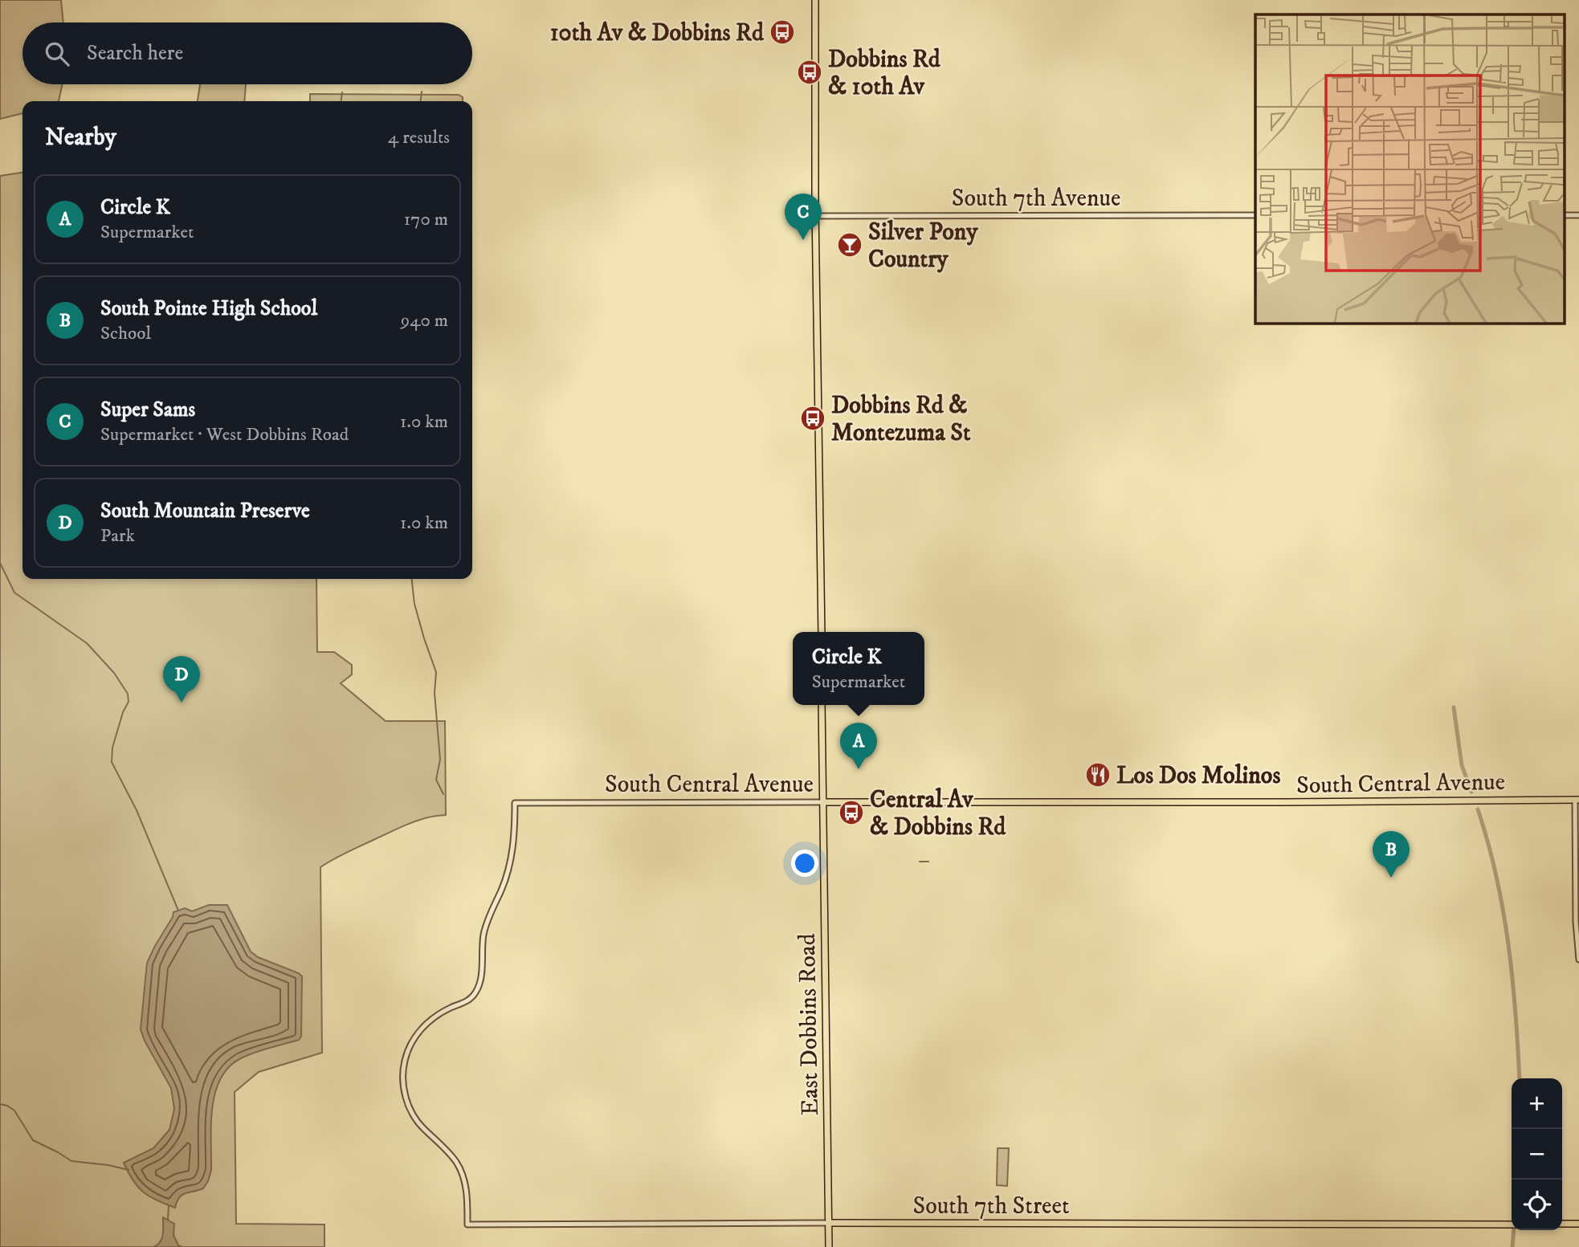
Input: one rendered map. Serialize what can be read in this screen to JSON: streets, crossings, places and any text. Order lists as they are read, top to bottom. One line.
{"streets":{"main road":["South Central Avenue","East Dobbins Road","South 7th Street"],"street":["South 7th Avenue"]},"crossings":[["South Central Avenue","East Dobbins Road"],["South Central Avenue","South 7th Street"],["East Dobbins Road","South 7th Street"]],"places":{"bus stop":["10th Av & Dobbins Rd","Dobbins Rd & 10th Av","Dobbins Rd & Montezuma St","Central Av & Dobbins Rd"],"bar":["Silver Pony Country"],"restaurant":["Los Dos Molinos"]},"page":{"search":"Search here","heading":["Nearby","4 results"],"list":[{"mark":"A","name":"Circle K","note":"Supermarket","value":"170 m"},{"mark":"B","name":"South Pointe High School","note":"School","value":"940 m"},{"mark":"C","name":"Super Sams","note":"Supermarket · West Dobbins Road","value":"1.0 km"},{"mark":"D","name":"South Mountain Preserve","note":"Park","value":"1.0 km"}],"pins":["C","D","A","B"],"popup":["Circle K","Supermarket"],"map_buttons":["+","−"]}}
